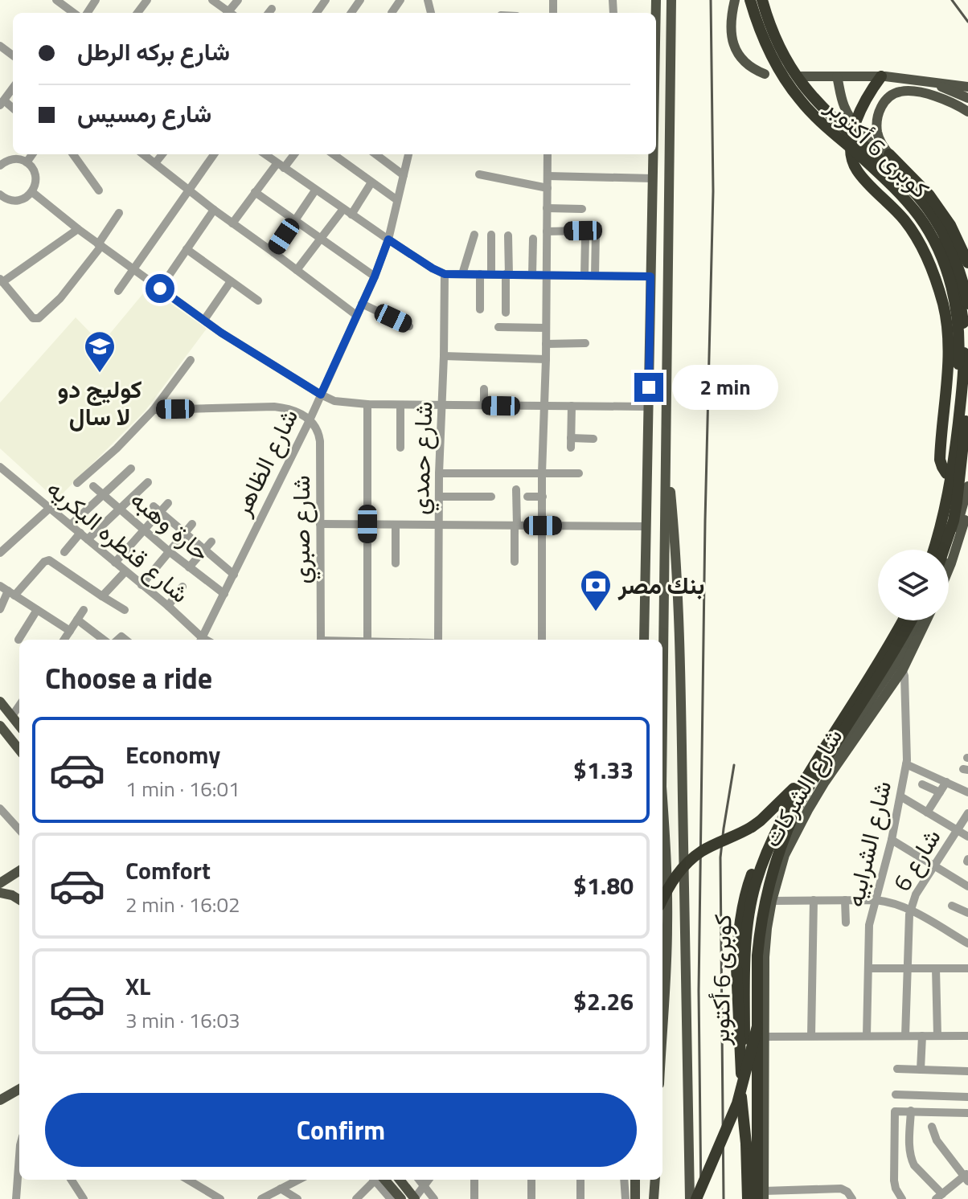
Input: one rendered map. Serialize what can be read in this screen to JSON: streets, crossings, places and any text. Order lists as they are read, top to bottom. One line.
{"streets":{"highway":["كوبرى 6 أكتوبر"],"main road":["شارع الشركات"],"street":["شارع حمدي","شارع الظاهر","حارة وهبه","شارع صبري","شارع قنطره البكريه","شارع الشرابيه","شارع 6"]},"crossings":[["كوبرى 6 أكتوبر","شارع الشركات"],["شارع الظاهر","حارة وهبه"],["شارع الظاهر","شارع صبري"],["شارع الشركات","شارع الشرابيه"]],"places":{"school or university":["كوليج دو لا سال"],"bank":["بنك مصر"]},"page":{"banner":["شارع بركه الرطل","شارع رمسيس"],"bubble":"2 min","heading":"Choose a ride","list":[{"name":"Economy","note":"1 min · 16:01","value":"$1.33"},{"name":"Comfort","note":"2 min · 16:02","value":"$1.80"},{"name":"XL","note":"3 min · 16:03","value":"$2.26"}],"buttons":"Confirm"}}
